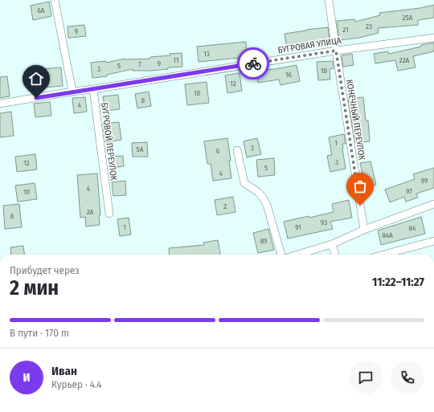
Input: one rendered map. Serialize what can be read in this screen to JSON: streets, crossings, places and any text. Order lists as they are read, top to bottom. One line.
{"streets":{"street":["БУГРОВАЯ УЛИЦА","КОНЕЧНЫЙ ПЕРЕУЛОК","БУГРОВОЙ ПЕРЕУЛОК"]},"crossings":[["БУГРОВАЯ УЛИЦА","КОНЕЧНЫЙ ПЕРЕУЛОК"],["БУГРОВАЯ УЛИЦА","БУГРОВОЙ ПЕРЕУЛОК"]],"house_numbers":["6А","25А","23","21","9","13","11","22А","9","7","5","3","18","16","12","10","8","4","1","3","5А","6","3","12","5","4","99","4","97","10","2","2А","8","93","1","91","84","84А","89"],"page":{"heading":["2 мин","Прибудет через","11:22–11:27"],"panel":["Иван","Курьер · 4.4"],"bar":"В пути · 170 m","round":"И"}}
